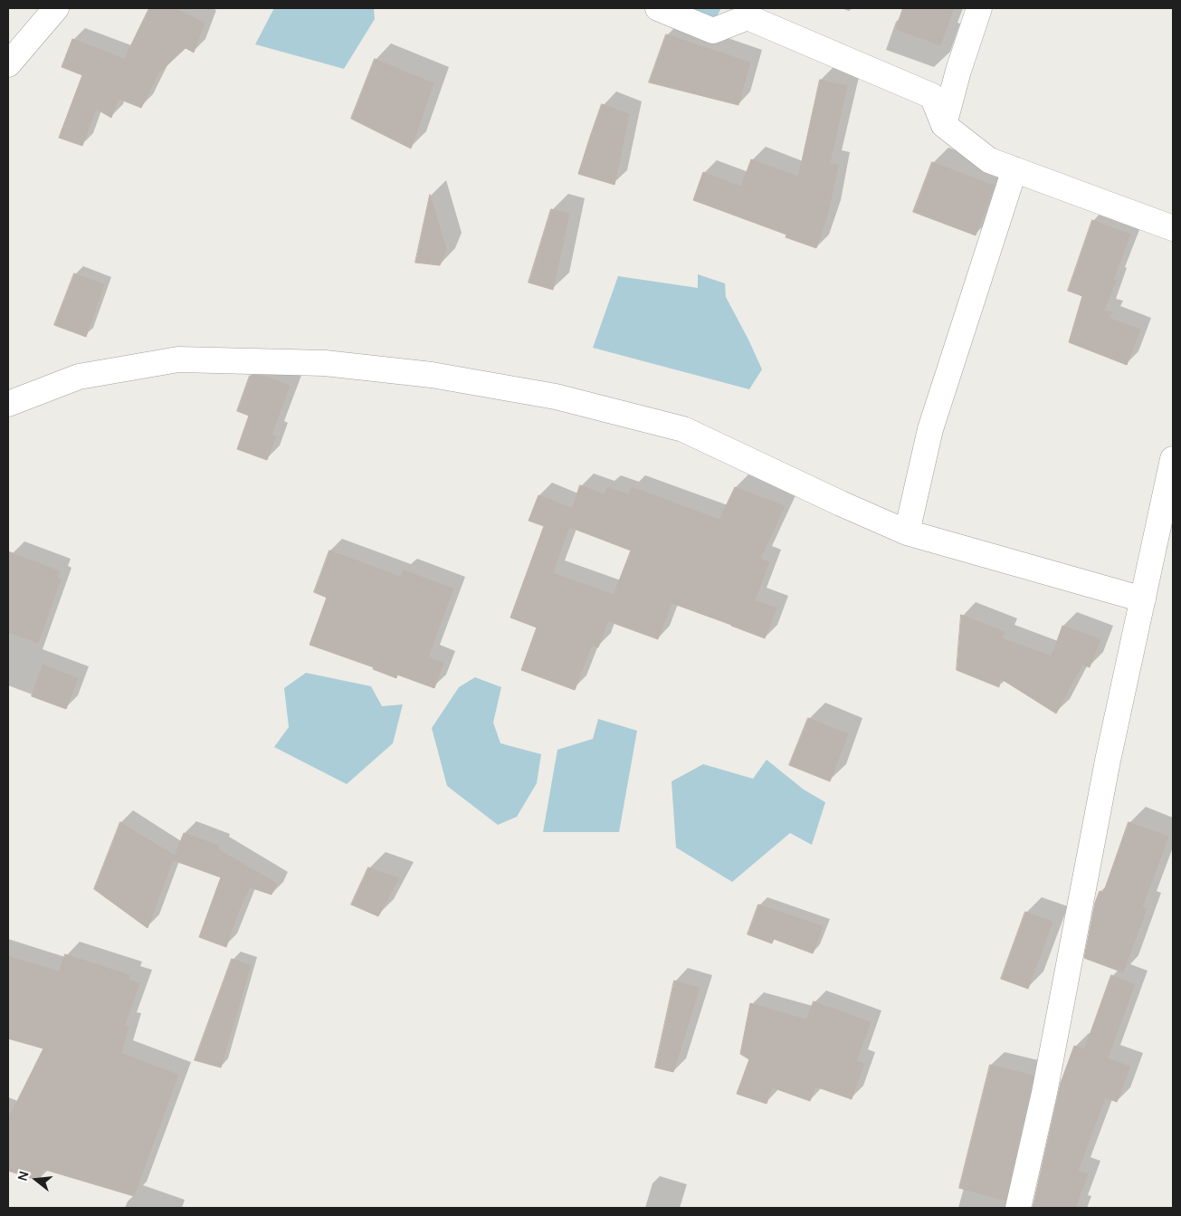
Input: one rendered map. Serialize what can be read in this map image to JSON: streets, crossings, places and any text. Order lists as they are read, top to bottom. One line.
{"north":"left"}
